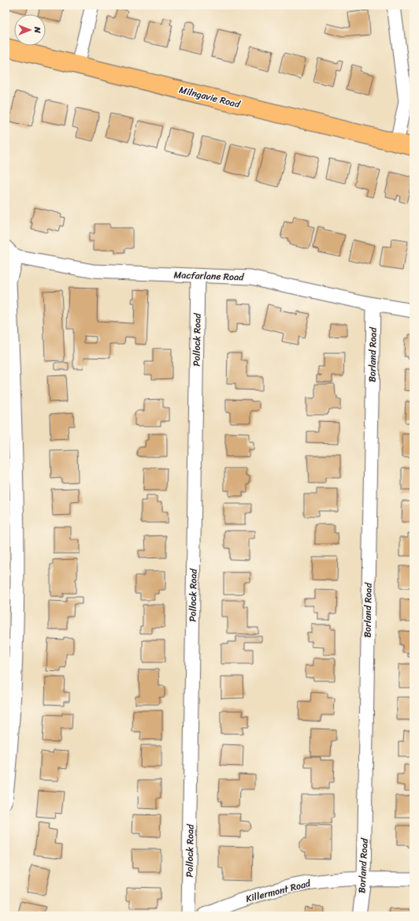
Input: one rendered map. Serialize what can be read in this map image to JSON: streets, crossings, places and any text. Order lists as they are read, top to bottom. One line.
{"streets":{"main road":["Milngavie Road"],"street":["Macfarlane Road","Pollock Road","Borland Road","Killermont Road"]},"crossings":[["Macfarlane Road","Pollock Road"],["Macfarlane Road","Borland Road"],["Borland Road","Killermont Road"]],"north":"right"}
